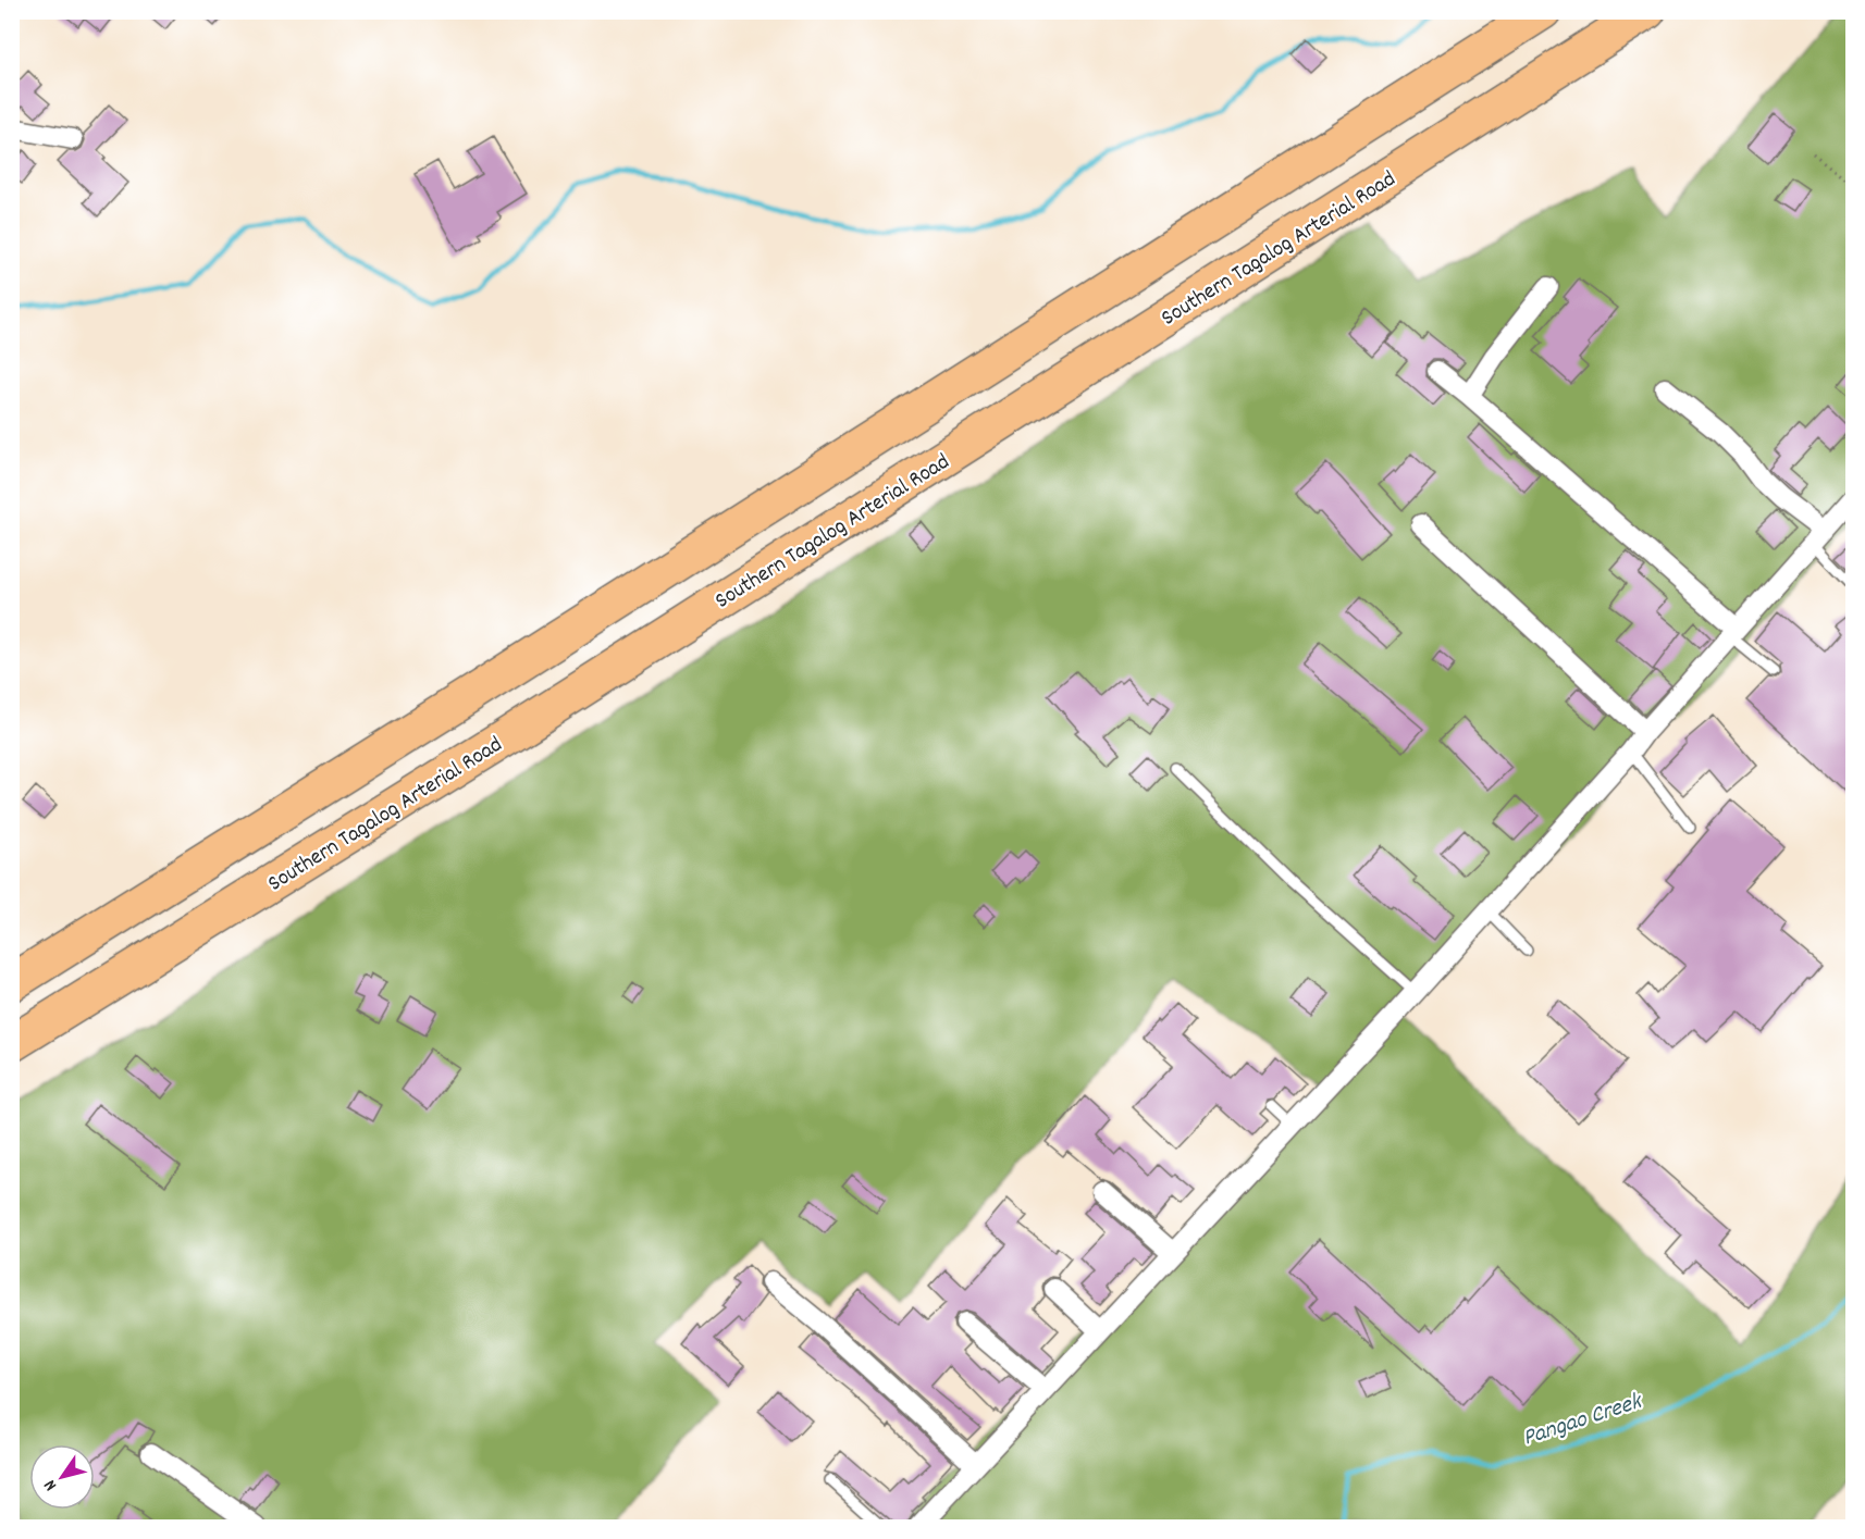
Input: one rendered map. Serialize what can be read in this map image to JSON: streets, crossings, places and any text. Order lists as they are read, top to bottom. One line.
{"streets":{"highway":["Southern Tagalog Arterial Road"]},"water":["Pangao Creek"],"north":"bottom left"}
